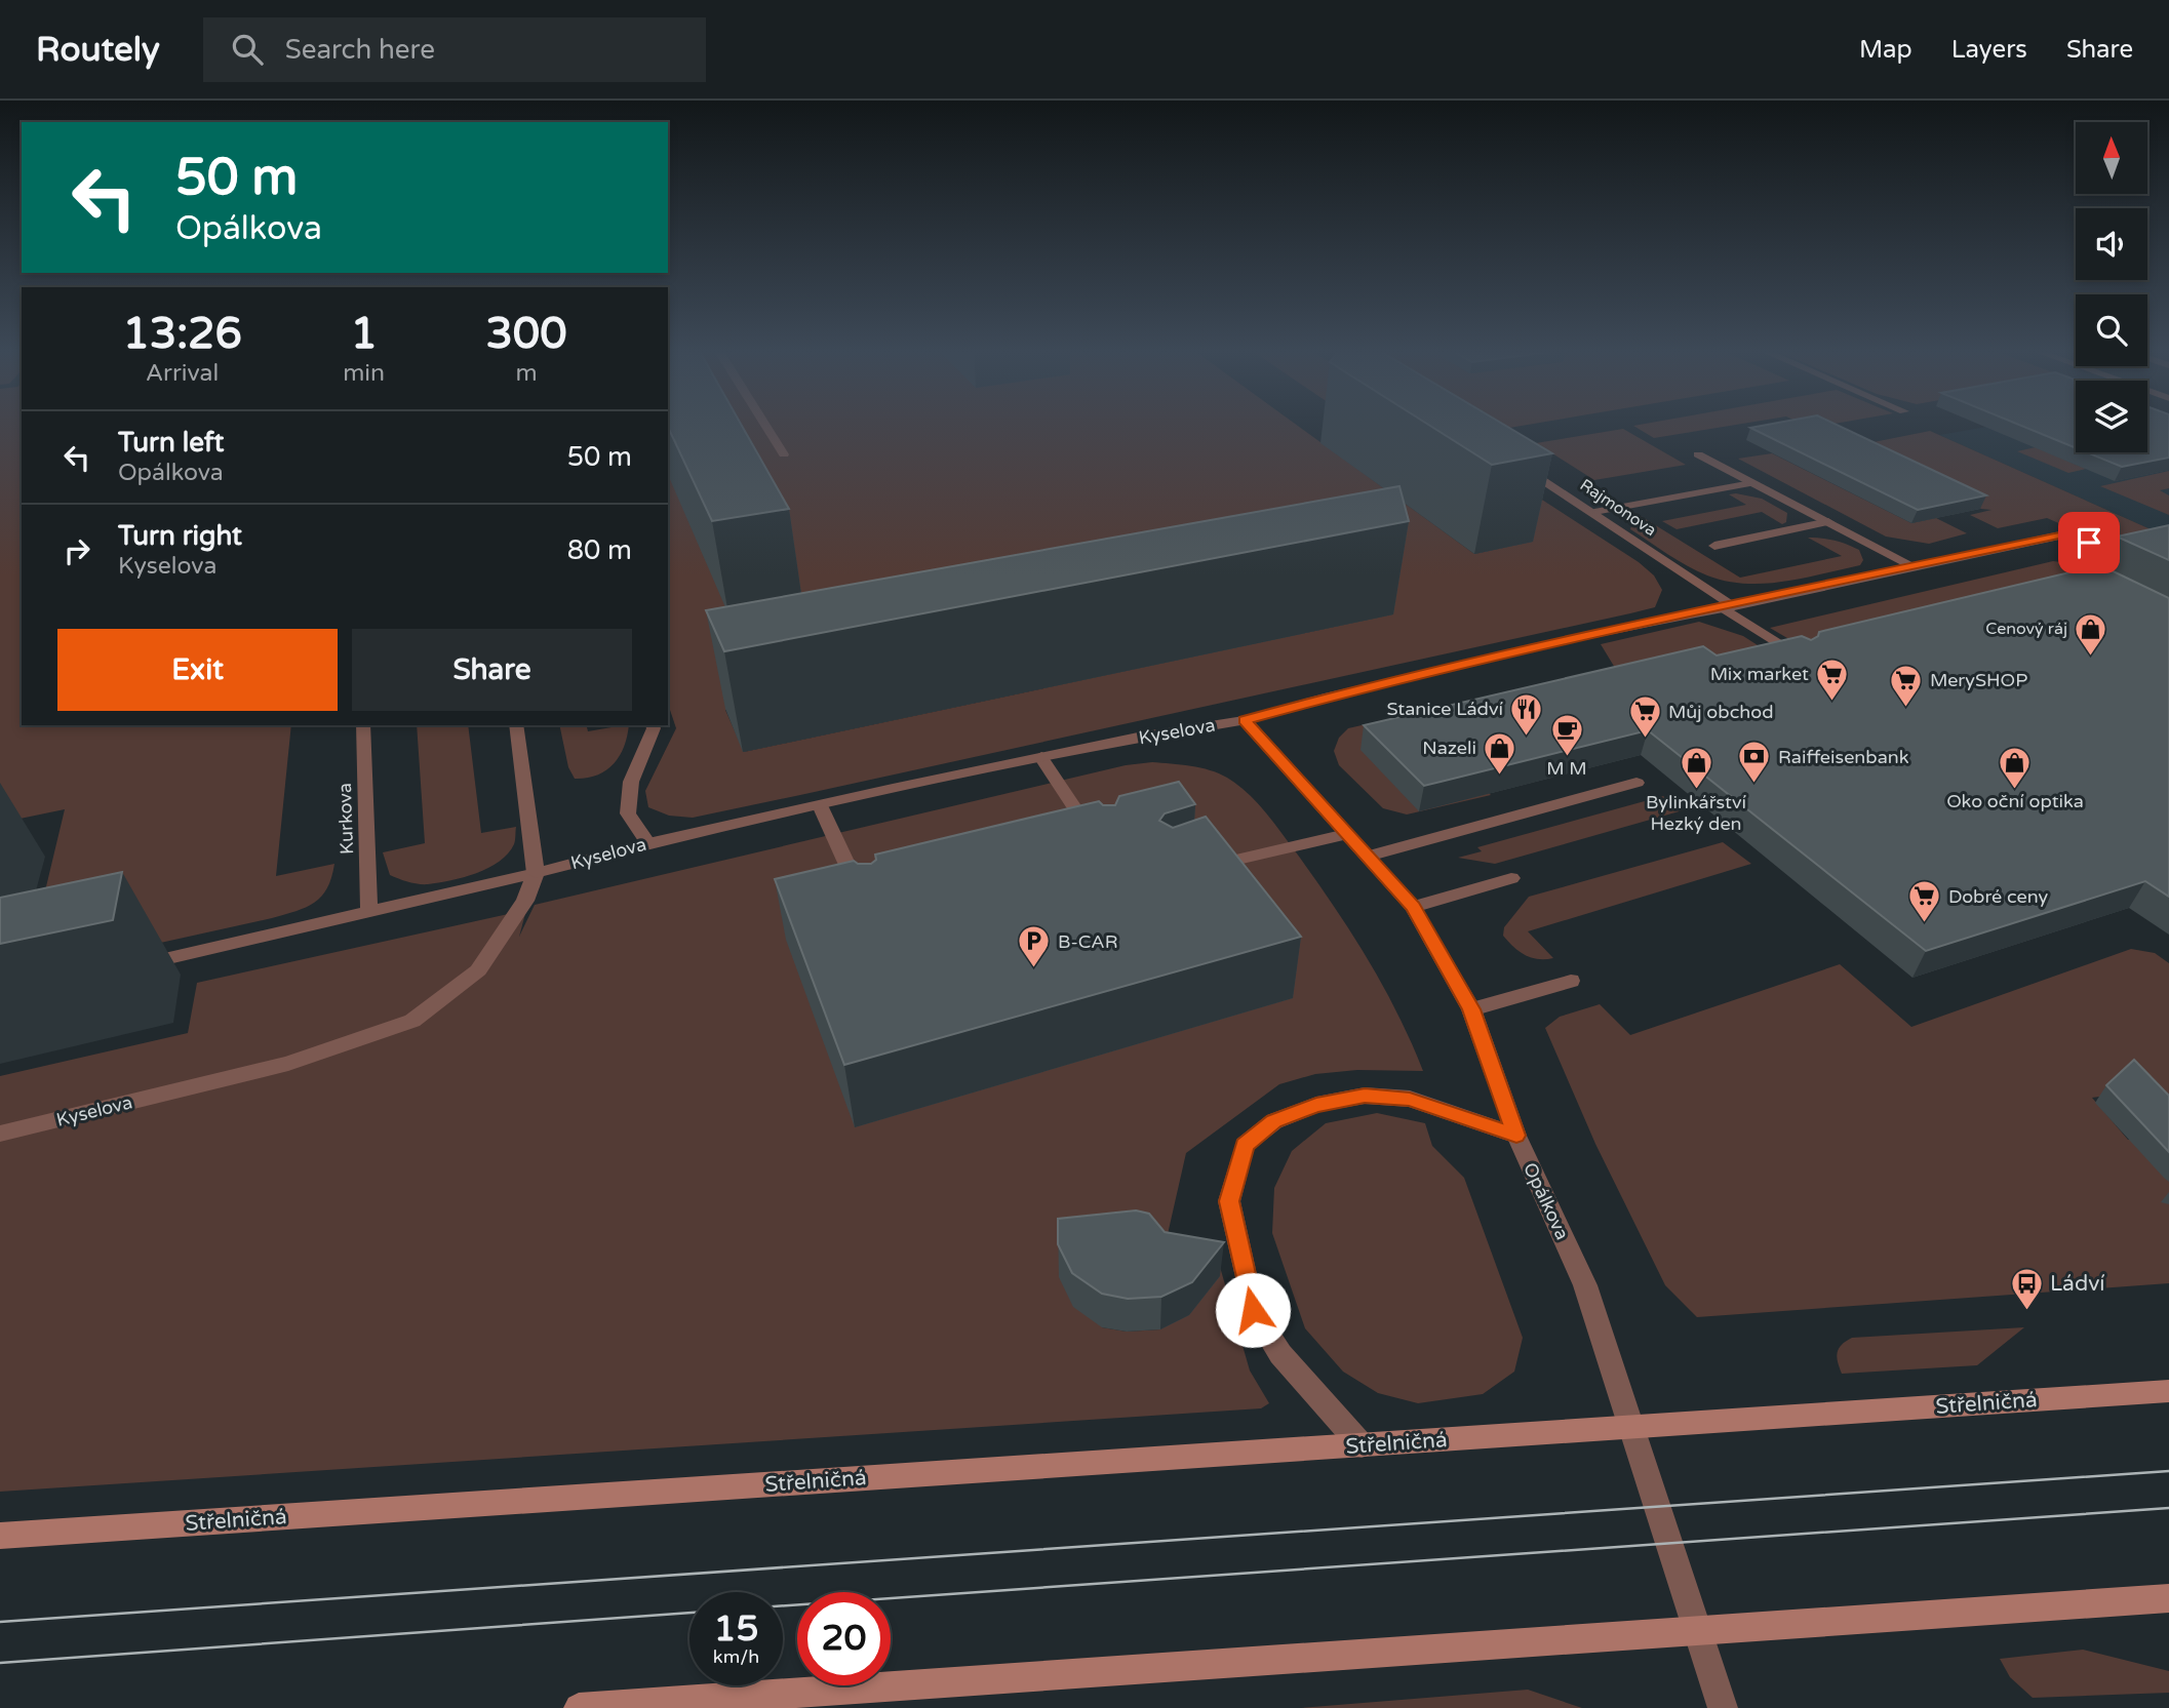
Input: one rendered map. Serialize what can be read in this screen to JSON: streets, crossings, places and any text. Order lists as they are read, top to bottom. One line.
{"streets":{"main road":["Střelničná"],"street":["Rajmonova","Kyselova","Kurkova","Opálkova"]},"crossings":[["Rajmonova","Kyselova"],["Kyselova","Kurkova"],["Kyselova","Opálkova"],["Opálkova","Střelničná"]],"places":{"shop":["Cenový ráj","Nazeli","Oko oční optika","Bylinkářství Hezký den"],"supermarket":["Mix market","MerySHOP","Můj obchod","Dobré ceny"],"restaurant":["Stanice Ládví"],"cafe":["M M"],"bank":["Raiffeisenbank"],"parking":["B-CAR"],"bus stop":["Ládví"]},"north":"top","page":{"header":"Routely","search":"Search here","nav":["Map","Layers","Share"],"turn":["50 m","Opálkova"],"eta":["13:26","Arrival","1","min","300","m"],"list":[{"name":"Turn left","note":"Opálkova","value":"50 m"},{"name":"Turn right","note":"Kyselova","value":"80 m"}],"buttons":["Exit","Share"],"speed":"15 km/h","limit":"20"}}
